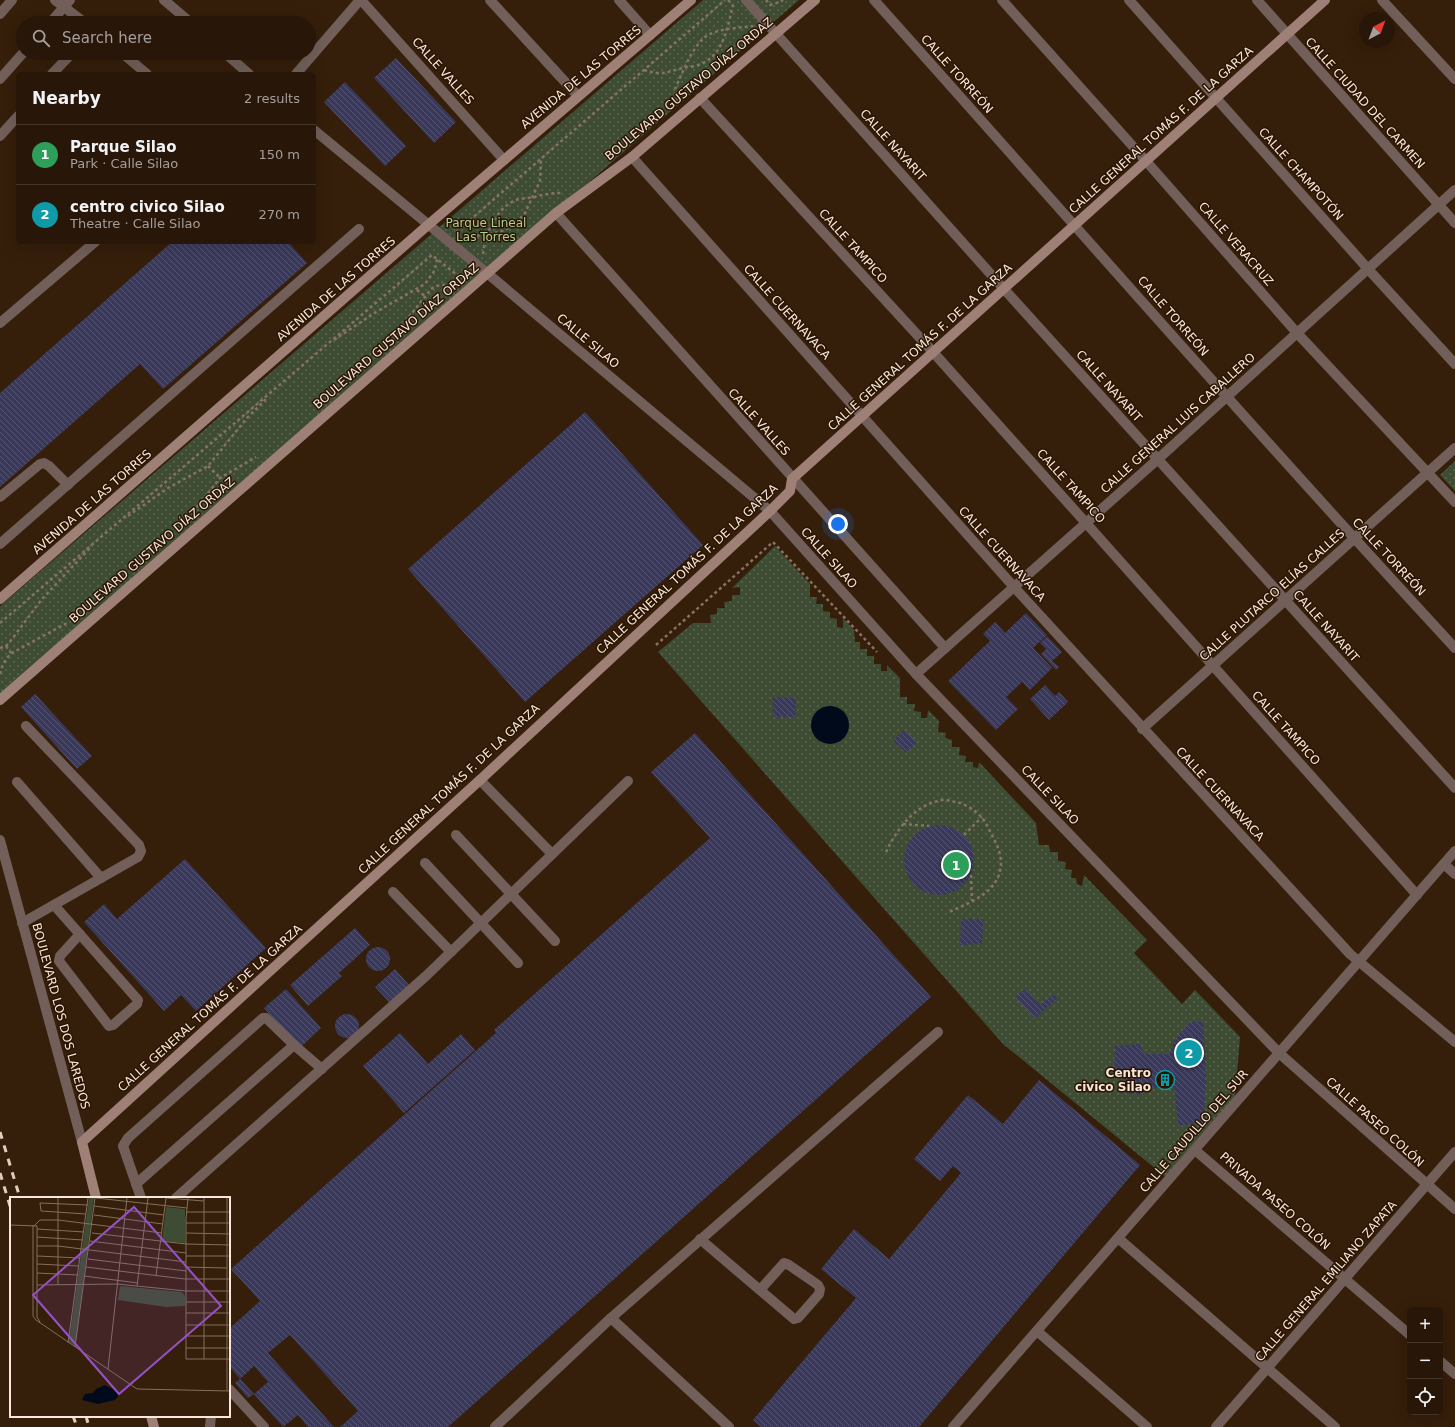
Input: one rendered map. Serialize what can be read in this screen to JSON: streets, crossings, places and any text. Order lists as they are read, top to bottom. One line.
{"streets":{"street":["CALLE VALLES","CALLE TORREÓN","AVENIDA DE LAS TORRES","BOULEVARD GUSTAVO DÍAZ ORDAZ","CALLE CIUDAD DEL CARMEN","CALLE GENERAL TOMÁS F. DE LA GARZA","CALLE NAYARIT","CALLE CHAMPOTÓN","CALLE VERACRUZ","CALLE TAMPICO","CALLE CUERNAVACA","CALLE SILAO","CALLE GENERAL LUIS CABALLERO","CALLE PLUTARCO ELÍAS CALLES","BOULEVARD LOS DOS LAREDOS","CALLE PASEO COLÓN","CALLE CAUDILLO DEL SUR","PRIVADA PASEO COLÓN","CALLE GENERAL EMILIANO ZAPATA"]},"crossings":[["CALLE VALLES","AVENIDA DE LAS TORRES"],["CALLE VALLES","BOULEVARD GUSTAVO DÍAZ ORDAZ"],["CALLE VALLES","CALLE GENERAL TOMÁS F. DE LA GARZA"],["CALLE VALLES","CALLE GENERAL LUIS CABALLERO"],["CALLE TORREÓN","CALLE GENERAL TOMÁS F. DE LA GARZA"],["CALLE TORREÓN","CALLE GENERAL LUIS CABALLERO"],["CALLE TORREÓN","CALLE PLUTARCO ELÍAS CALLES"],["AVENIDA DE LAS TORRES","CALLE SILAO"],["BOULEVARD GUSTAVO DÍAZ ORDAZ","CALLE NAYARIT"],["BOULEVARD GUSTAVO DÍAZ ORDAZ","CALLE TAMPICO"],["BOULEVARD GUSTAVO DÍAZ ORDAZ","CALLE CUERNAVACA"],["BOULEVARD GUSTAVO DÍAZ ORDAZ","CALLE SILAO"],["CALLE CIUDAD DEL CARMEN","CALLE GENERAL TOMÁS F. DE LA GARZA"],["CALLE CIUDAD DEL CARMEN","CALLE GENERAL LUIS CABALLERO"],["CALLE GENERAL TOMÁS F. DE LA GARZA","CALLE NAYARIT"],["CALLE GENERAL TOMÁS F. DE LA GARZA","CALLE CHAMPOTÓN"],["CALLE GENERAL TOMÁS F. DE LA GARZA","CALLE VERACRUZ"],["CALLE GENERAL TOMÁS F. DE LA GARZA","CALLE TAMPICO"],["CALLE GENERAL TOMÁS F. DE LA GARZA","CALLE CUERNAVACA"],["CALLE GENERAL TOMÁS F. DE LA GARZA","CALLE SILAO"],["CALLE GENERAL TOMÁS F. DE LA GARZA","BOULEVARD LOS DOS LAREDOS"],["CALLE NAYARIT","CALLE GENERAL LUIS CABALLERO"],["CALLE NAYARIT","CALLE PLUTARCO ELÍAS CALLES"],["CALLE CHAMPOTÓN","CALLE GENERAL LUIS CABALLERO"],["CALLE VERACRUZ","CALLE GENERAL LUIS CABALLERO"],["CALLE VERACRUZ","CALLE PLUTARCO ELÍAS CALLES"],["CALLE TAMPICO","CALLE GENERAL LUIS CABALLERO"],["CALLE TAMPICO","CALLE PLUTARCO ELÍAS CALLES"],["CALLE TAMPICO","CALLE CAUDILLO DEL SUR"],["CALLE CUERNAVACA","CALLE GENERAL LUIS CABALLERO"],["CALLE CUERNAVACA","CALLE PLUTARCO ELÍAS CALLES"],["CALLE CUERNAVACA","CALLE CAUDILLO DEL SUR"],["CALLE SILAO","CALLE GENERAL LUIS CABALLERO"],["CALLE SILAO","CALLE PASEO COLÓN"],["CALLE SILAO","CALLE CAUDILLO DEL SUR"],["CALLE PASEO COLÓN","CALLE CAUDILLO DEL SUR"],["CALLE PASEO COLÓN","CALLE GENERAL EMILIANO ZAPATA"],["CALLE CAUDILLO DEL SUR","PRIVADA PASEO COLÓN"],["PRIVADA PASEO COLÓN","CALLE GENERAL EMILIANO ZAPATA"]],"parks":["Parque Lineal Las Torres"],"places":{"building":["Centro civico Silao"]},"north":"top right","page":{"search":"Search here","heading":["Nearby","2 results"],"list":[{"mark":"1","name":"Parque Silao","note":"Park · Calle Silao","value":"150 m"},{"mark":"2","name":"centro civico Silao","note":"Theatre · Calle Silao","value":"270 m"}],"pins":["1","2"],"map_buttons":["+","−"]}}
